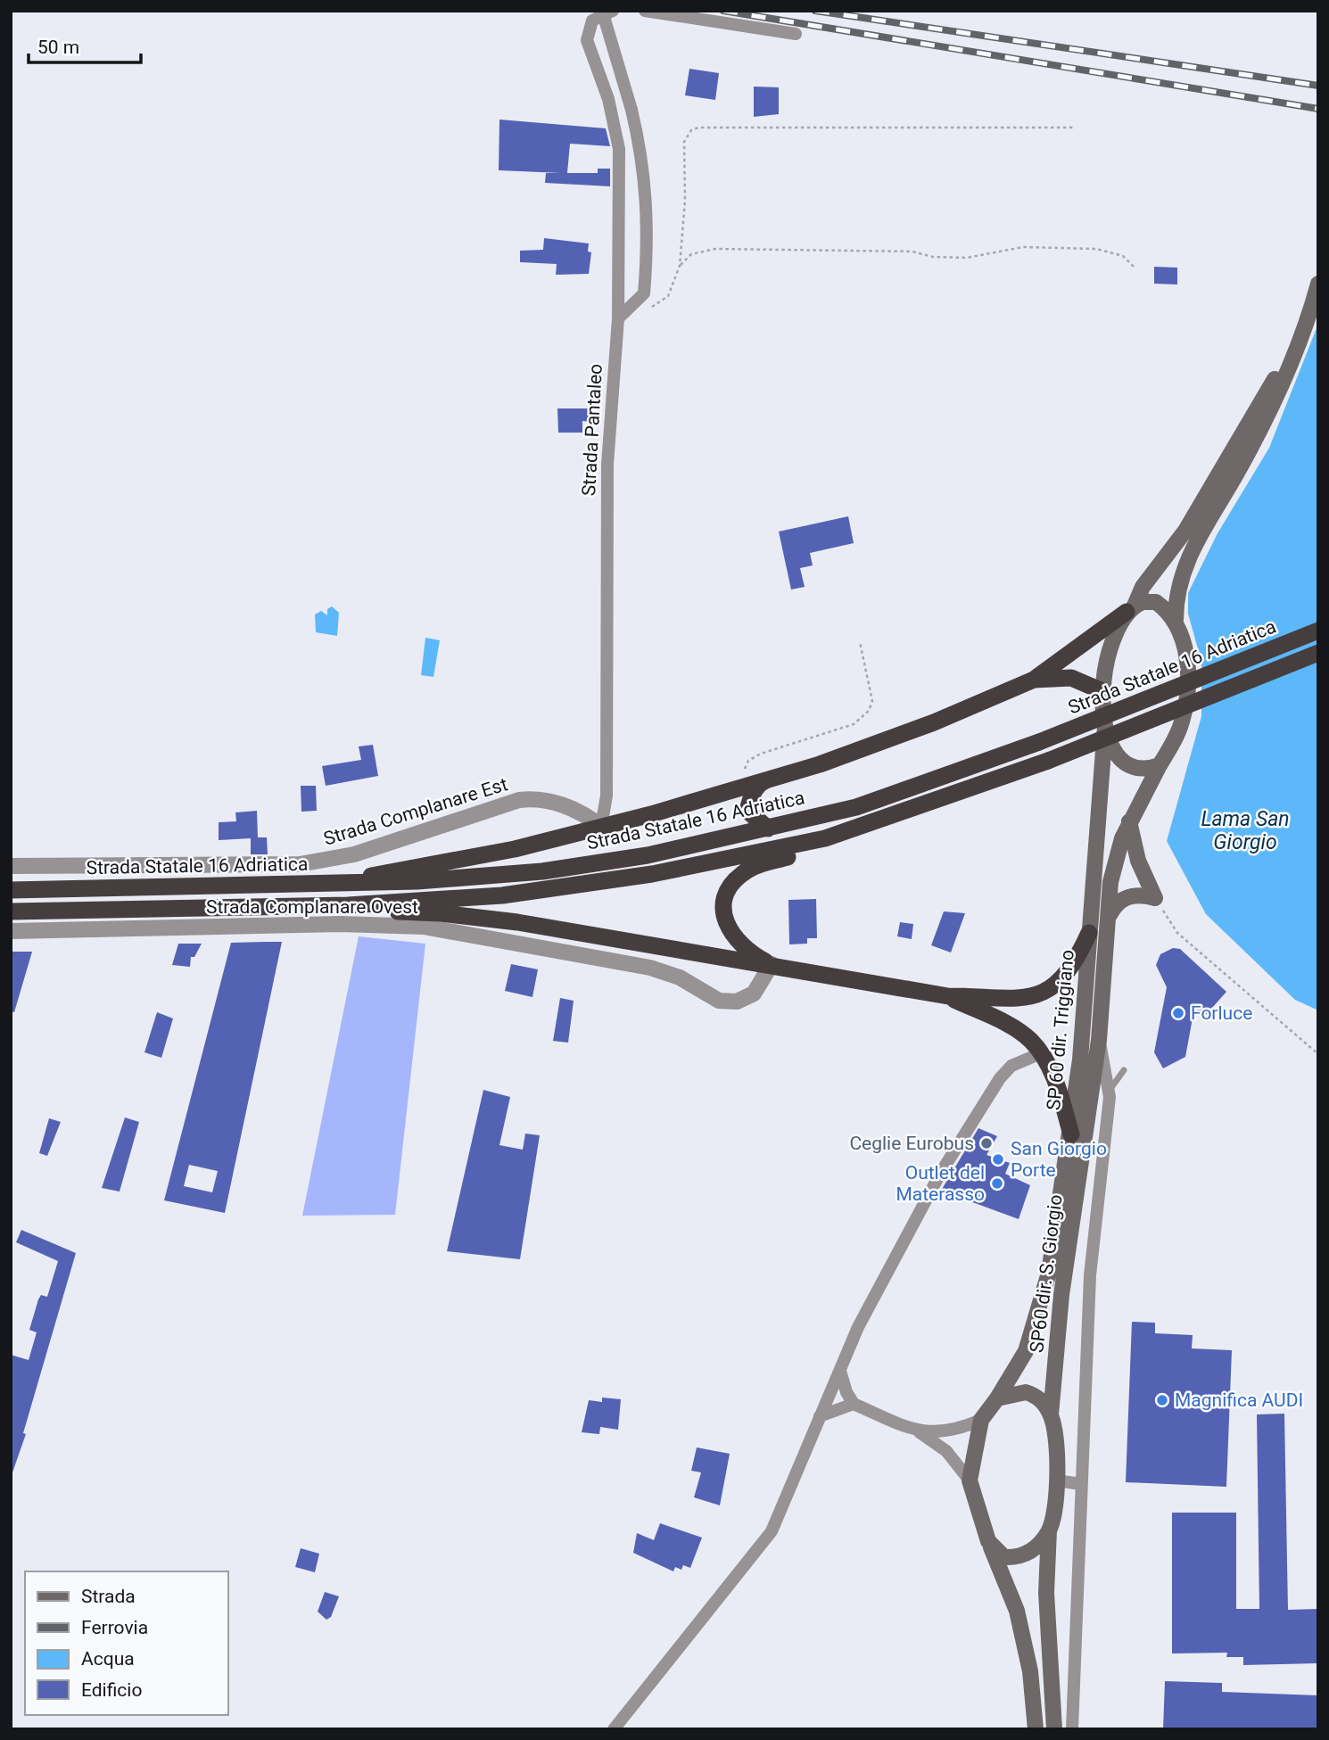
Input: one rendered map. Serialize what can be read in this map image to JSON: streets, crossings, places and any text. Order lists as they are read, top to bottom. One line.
{"streets":{"highway":["Strada Statale 16 Adriatica"],"main road":["SP 60 dir. Triggiano","SP60 dir. S. Giorgio"],"street":["Strada Pantaleo","Strada Complanare Est","Strada Complanare Ovest"]},"crossings":[["Strada Pantaleo","Strada Complanare Est"]],"water":["Lama San Giorgio"],"places":["Forluce","Ceglie Eurobus","San Giorgio Porte","Outlet del Materasso","Magnifica AUDI"],"legend":["Strada","Ferrovia","Acqua","Edificio"],"scale_bar":"50 m"}
